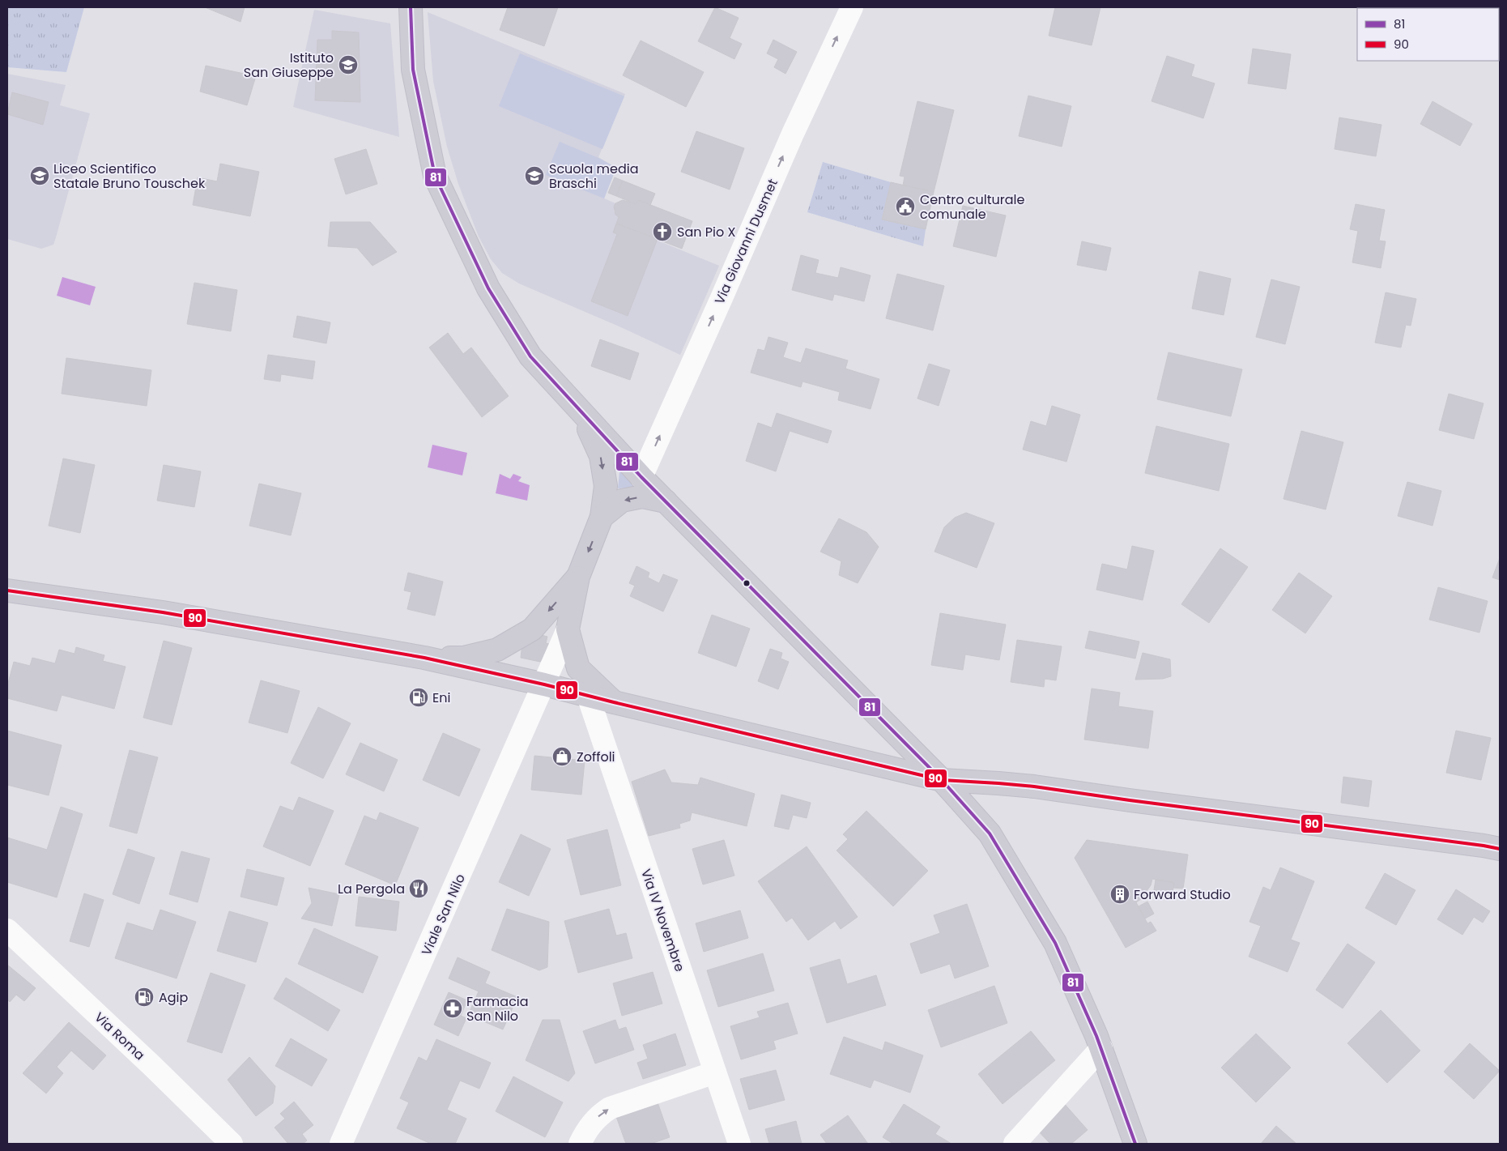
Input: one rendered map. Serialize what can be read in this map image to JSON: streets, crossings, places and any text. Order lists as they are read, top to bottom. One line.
{"streets":{"street":["Via Giovanni Dusmet","Viale San Nilo","Via IV Novembre","Via Roma"]},"one_way":["Via Giovanni Dusmet"],"places":{"school or university":["Istituto San Giuseppe","Liceo Scientifico Statale Bruno Touschek","Scuola media Braschi"],"public building":["Centro culturale comunale"],"church":["San Pio X"],"fuel station":["Eni","Agip"],"shop":["Zoffoli"],"restaurant":["La Pergola"],"building":["Forward Studio"],"pharmacy":["Farmacia San Nilo"]},"lines":["transit line 81","transit line 90"],"legend":["81","90"]}
